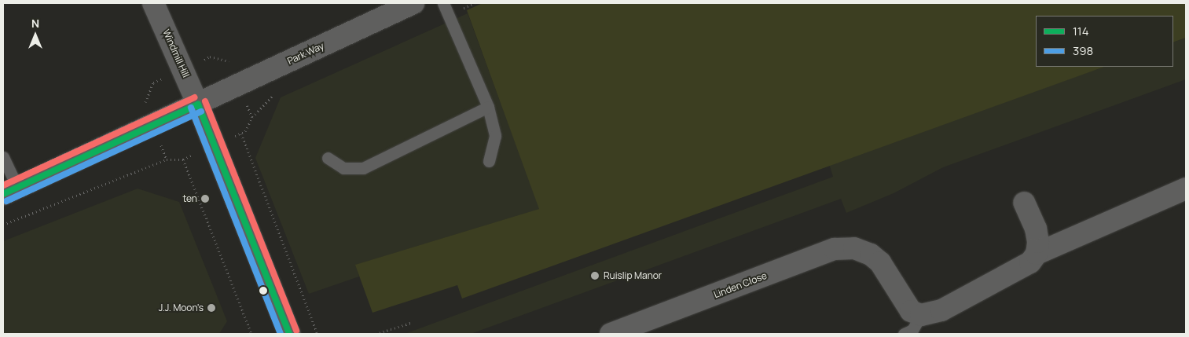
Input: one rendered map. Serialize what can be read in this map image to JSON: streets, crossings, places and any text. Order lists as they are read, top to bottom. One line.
{"streets":{"street":["Windmill Hill","Park Way","Linden Close"]},"crossings":[["Windmill Hill","Park Way"]],"places":["ten","Ruislip Manor","J.J. Moon's"],"lines":["transit line 114","transit line 398"],"legend":["114","398"],"north":"top"}
